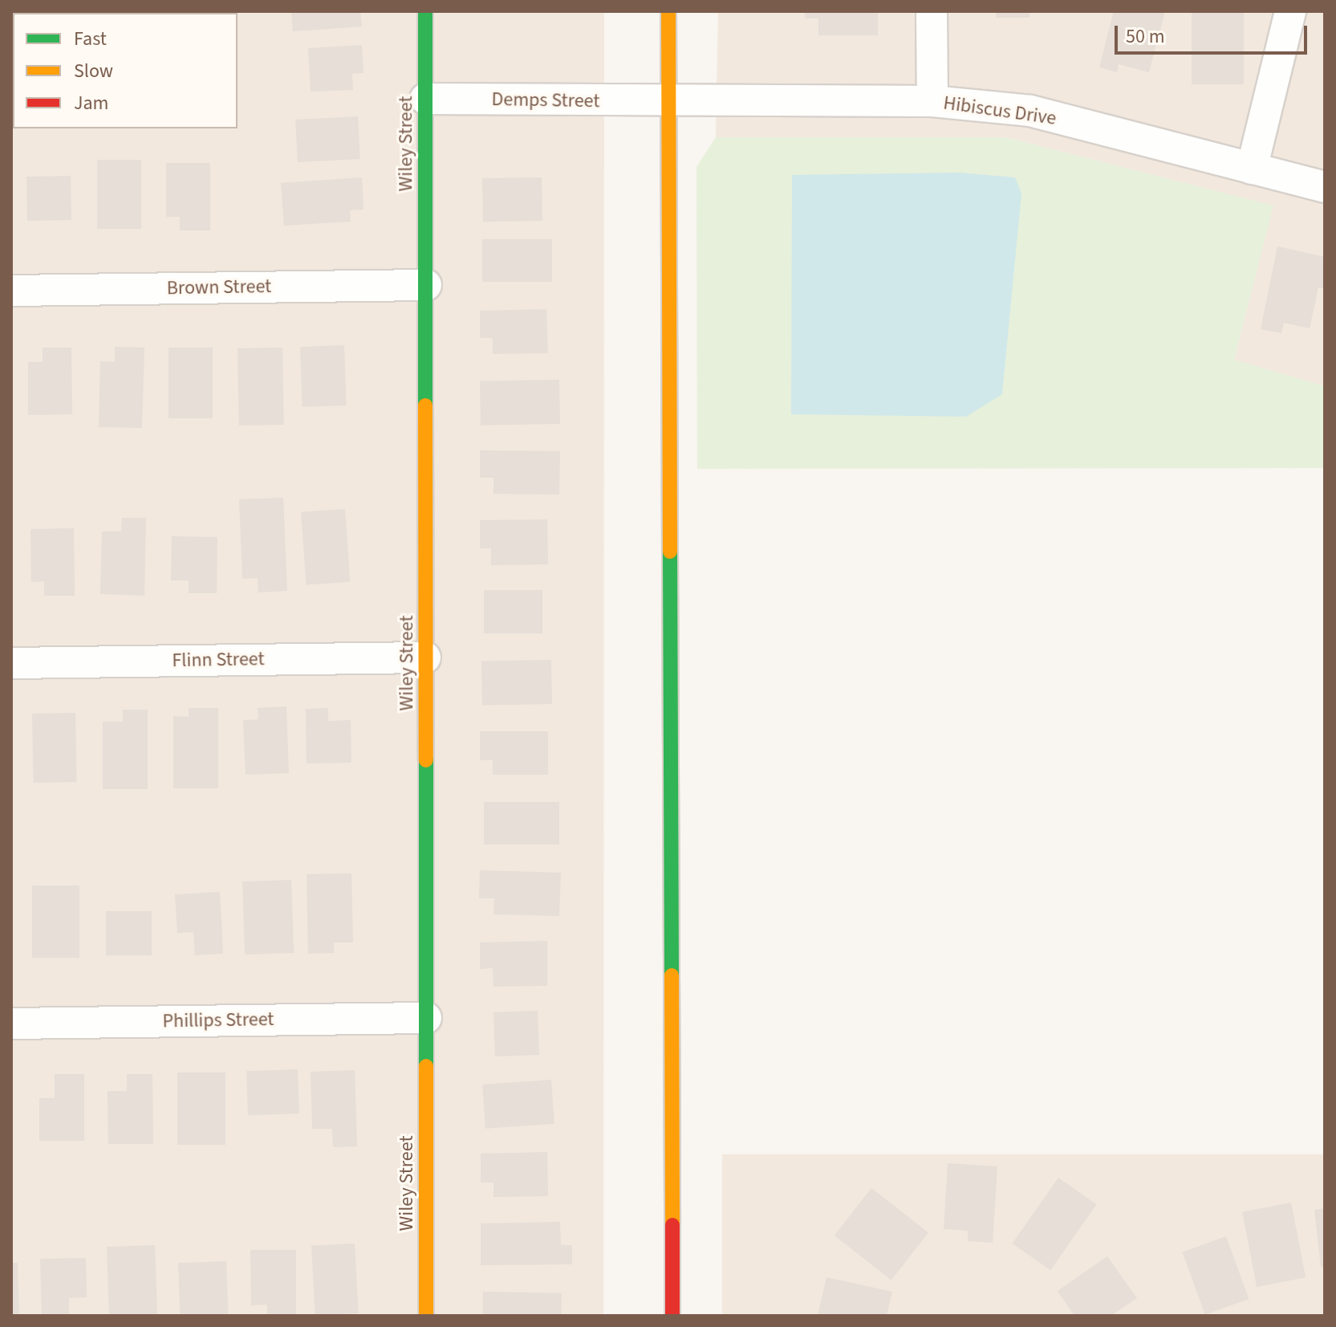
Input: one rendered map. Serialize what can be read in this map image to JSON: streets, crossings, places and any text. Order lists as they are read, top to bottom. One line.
{"streets":{"street":["Demps Street","Hibiscus Drive","Wiley Street","Brown Street","Flinn Street","Phillips Street"]},"crossings":[["Demps Street","Hibiscus Drive"],["Demps Street","Wiley Street"],["Wiley Street","Brown Street"],["Wiley Street","Flinn Street"],["Wiley Street","Phillips Street"]],"legend":["Fast","Slow","Jam"],"scale_bar":"50 m"}
